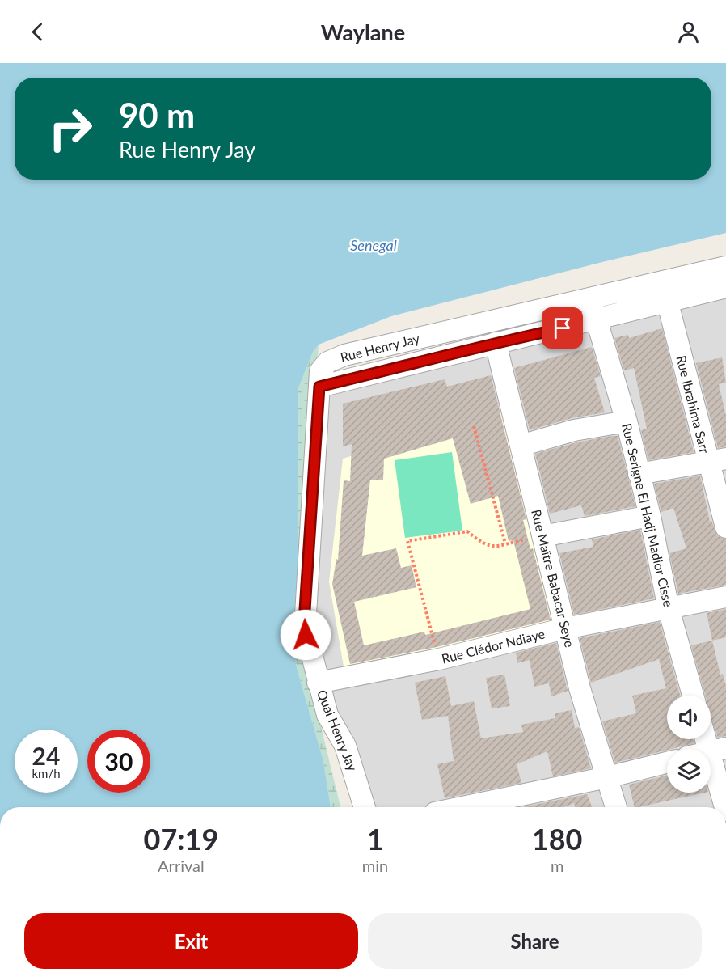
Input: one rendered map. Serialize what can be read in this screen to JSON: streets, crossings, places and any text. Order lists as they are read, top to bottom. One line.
{"streets":{"street":["Rue Henry Jay","Rue Ibrahima Sarr","Rue Serigne El Hadj Madior Cisse","Rue Maître Babacar Seye","Rue Clédor Ndiaye","Quai Henry Jay"]},"crossings":[["Rue Henry Jay","Rue Ibrahima Sarr"],["Rue Henry Jay","Rue Serigne El Hadj Madior Cisse"],["Rue Henry Jay","Rue Maître Babacar Seye"],["Rue Henry Jay","Quai Henry Jay"],["Rue Serigne El Hadj Madior Cisse","Rue Clédor Ndiaye"],["Rue Maître Babacar Seye","Rue Clédor Ndiaye"],["Rue Clédor Ndiaye","Quai Henry Jay"]],"water":["Senegal"],"page":{"header":"Waylane","turn":["90 m","Rue Henry Jay"],"speed":"24 km/h","limit":"30","eta":["07:19","Arrival","1","min","180","m"],"buttons":["Exit","Share"]}}
